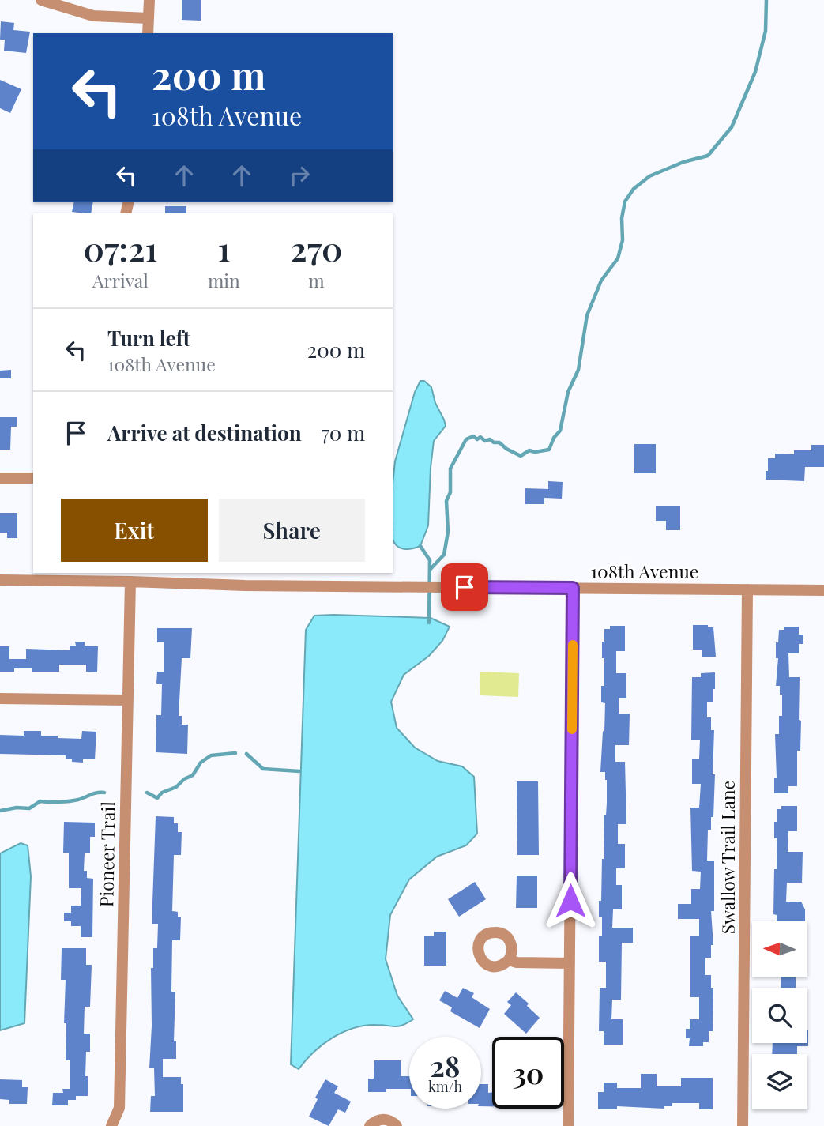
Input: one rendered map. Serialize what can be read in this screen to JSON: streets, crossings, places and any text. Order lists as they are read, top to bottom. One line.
{"streets":{"street":["108th Avenue","Pioneer Trail","Swallow Trail Lane"]},"crossings":[["108th Avenue","Pioneer Trail"],["108th Avenue","Swallow Trail Lane"]],"north":"left","page":{"turn":["200 m","108th Avenue"],"eta":["07:21","Arrival","1","min","270","m"],"list":[{"name":"Turn left","note":"108th Avenue","value":"200 m"},{"name":"Arrive at destination","value":"70 m"}],"buttons":["Exit","Share"],"speed":"28 km/h","limit":"30"}}
